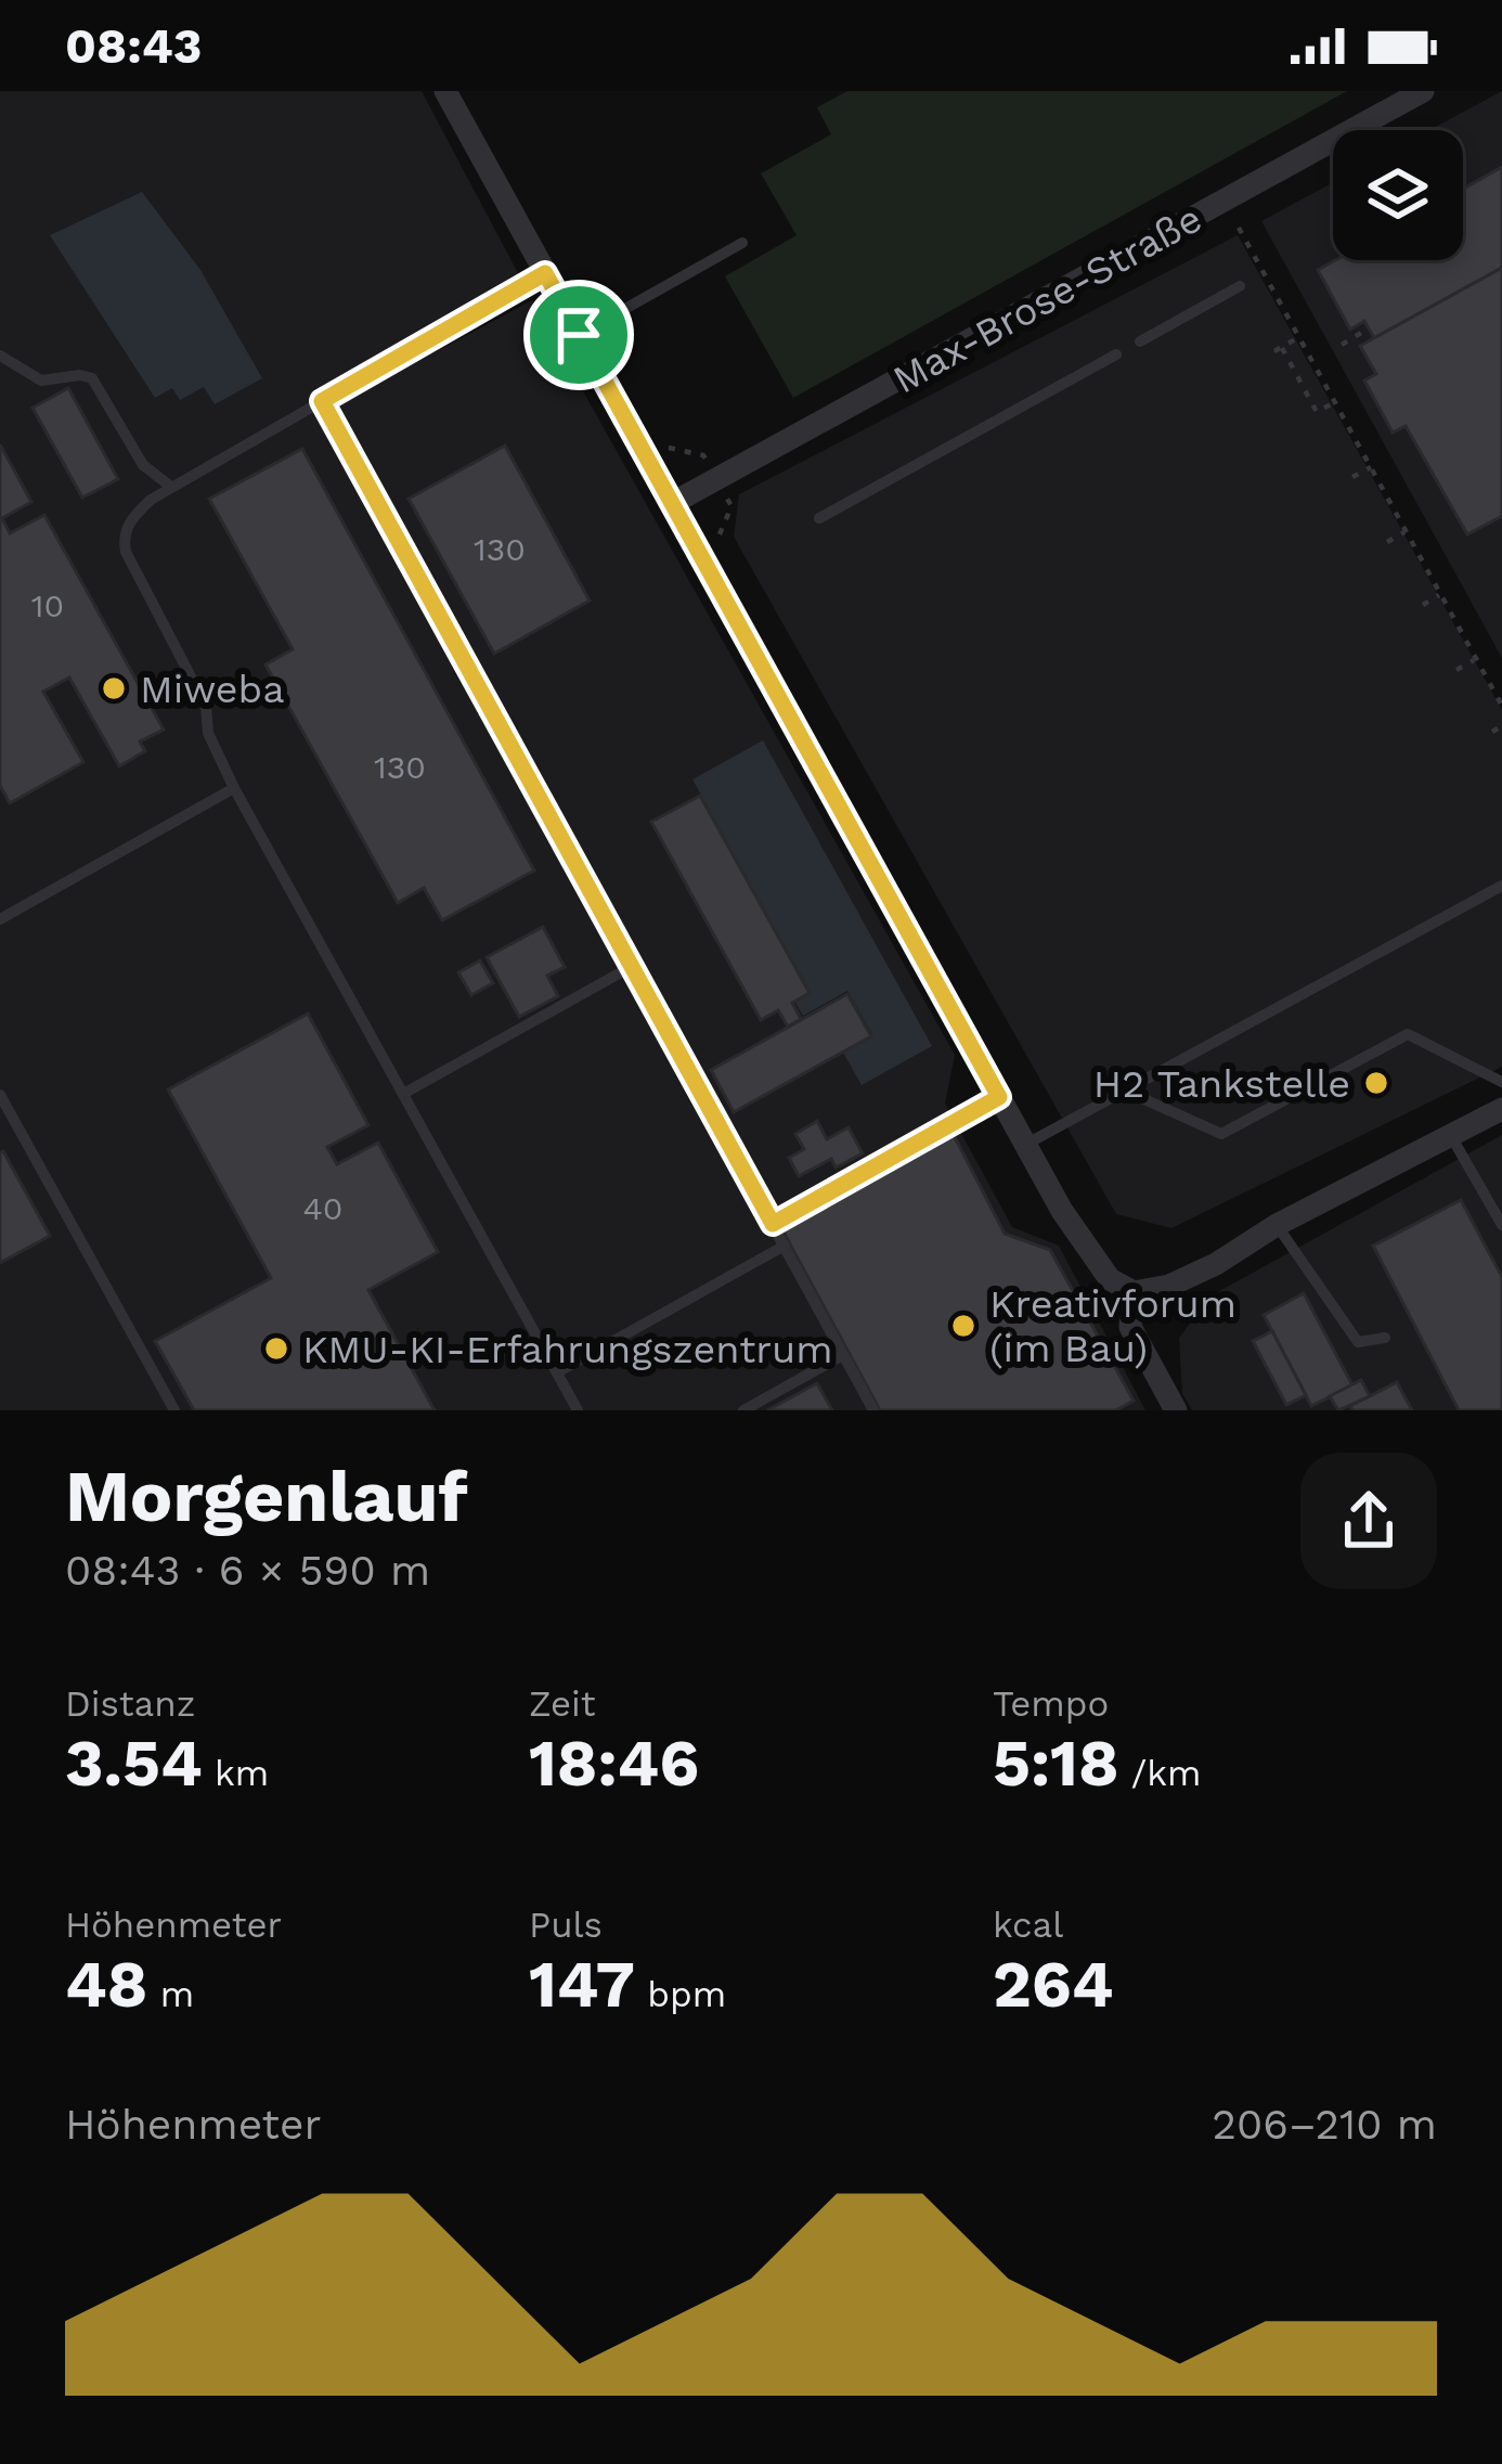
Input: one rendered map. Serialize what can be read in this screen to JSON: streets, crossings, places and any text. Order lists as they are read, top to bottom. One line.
{"streets":{"street":["Max-Brose-Straße"]},"places":["Miweba","H2 Tankstelle","Kreativforum (im Bau)","KMU-KI-Erfahrungszentrum"],"house_numbers":["130","10","130","40"],"page":{"status":"08:43","heading":["Morgenlauf","08:43 · 6 × 590 m"],"stats":[["Distanz","3.54 km"],["Zeit","18:46"],["Tempo","5:18 /km"],["Höhenmeter","48 m"],["Puls","147 bpm"],["kcal","264"]],"chart":["Höhenmeter","206–210 m"]}}
